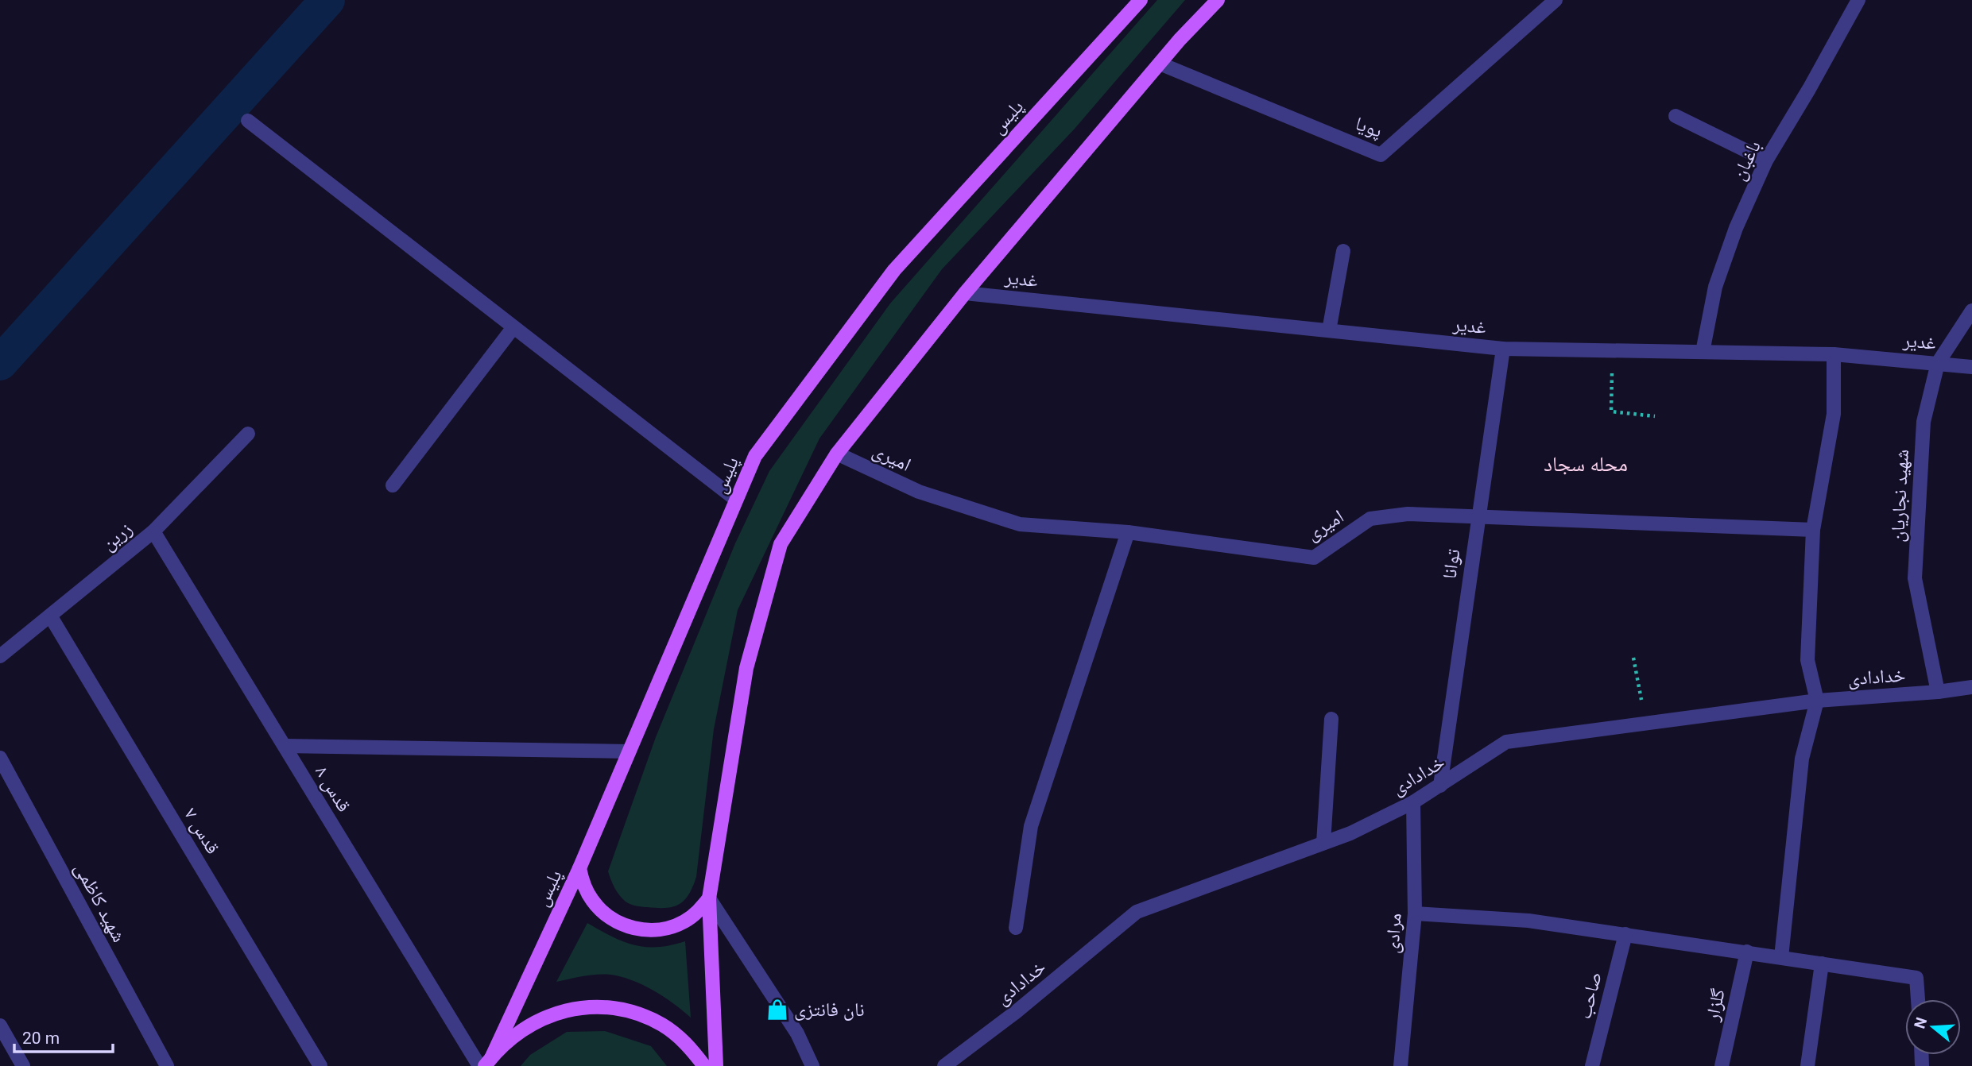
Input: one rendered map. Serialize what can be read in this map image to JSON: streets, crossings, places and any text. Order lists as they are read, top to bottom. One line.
{"streets":{"main road":["پلیس"],"street":["پویا","باغبان","غدیر","امیری","شهید نجاریان","زرین","توانا","خدادادی","قدس ۸","قدس ۷","شهید کاظمی","مرادی","صاحب","گلزار"]},"crossings":[["باغبان","غدیر"],["غدیر","شهید نجاریان"],["غدیر","توانا"],["امیری","توانا"],["شهید نجاریان","خدادادی"],["زرین","قدس ۸"],["زرین","قدس ۷"],["توانا","خدادادی"],["خدادادی","مرادی"]],"districts":["محله سجاد"],"places":{"shop":["نان فانتزی"]},"scale_bar":"20 m","north":"left"}
